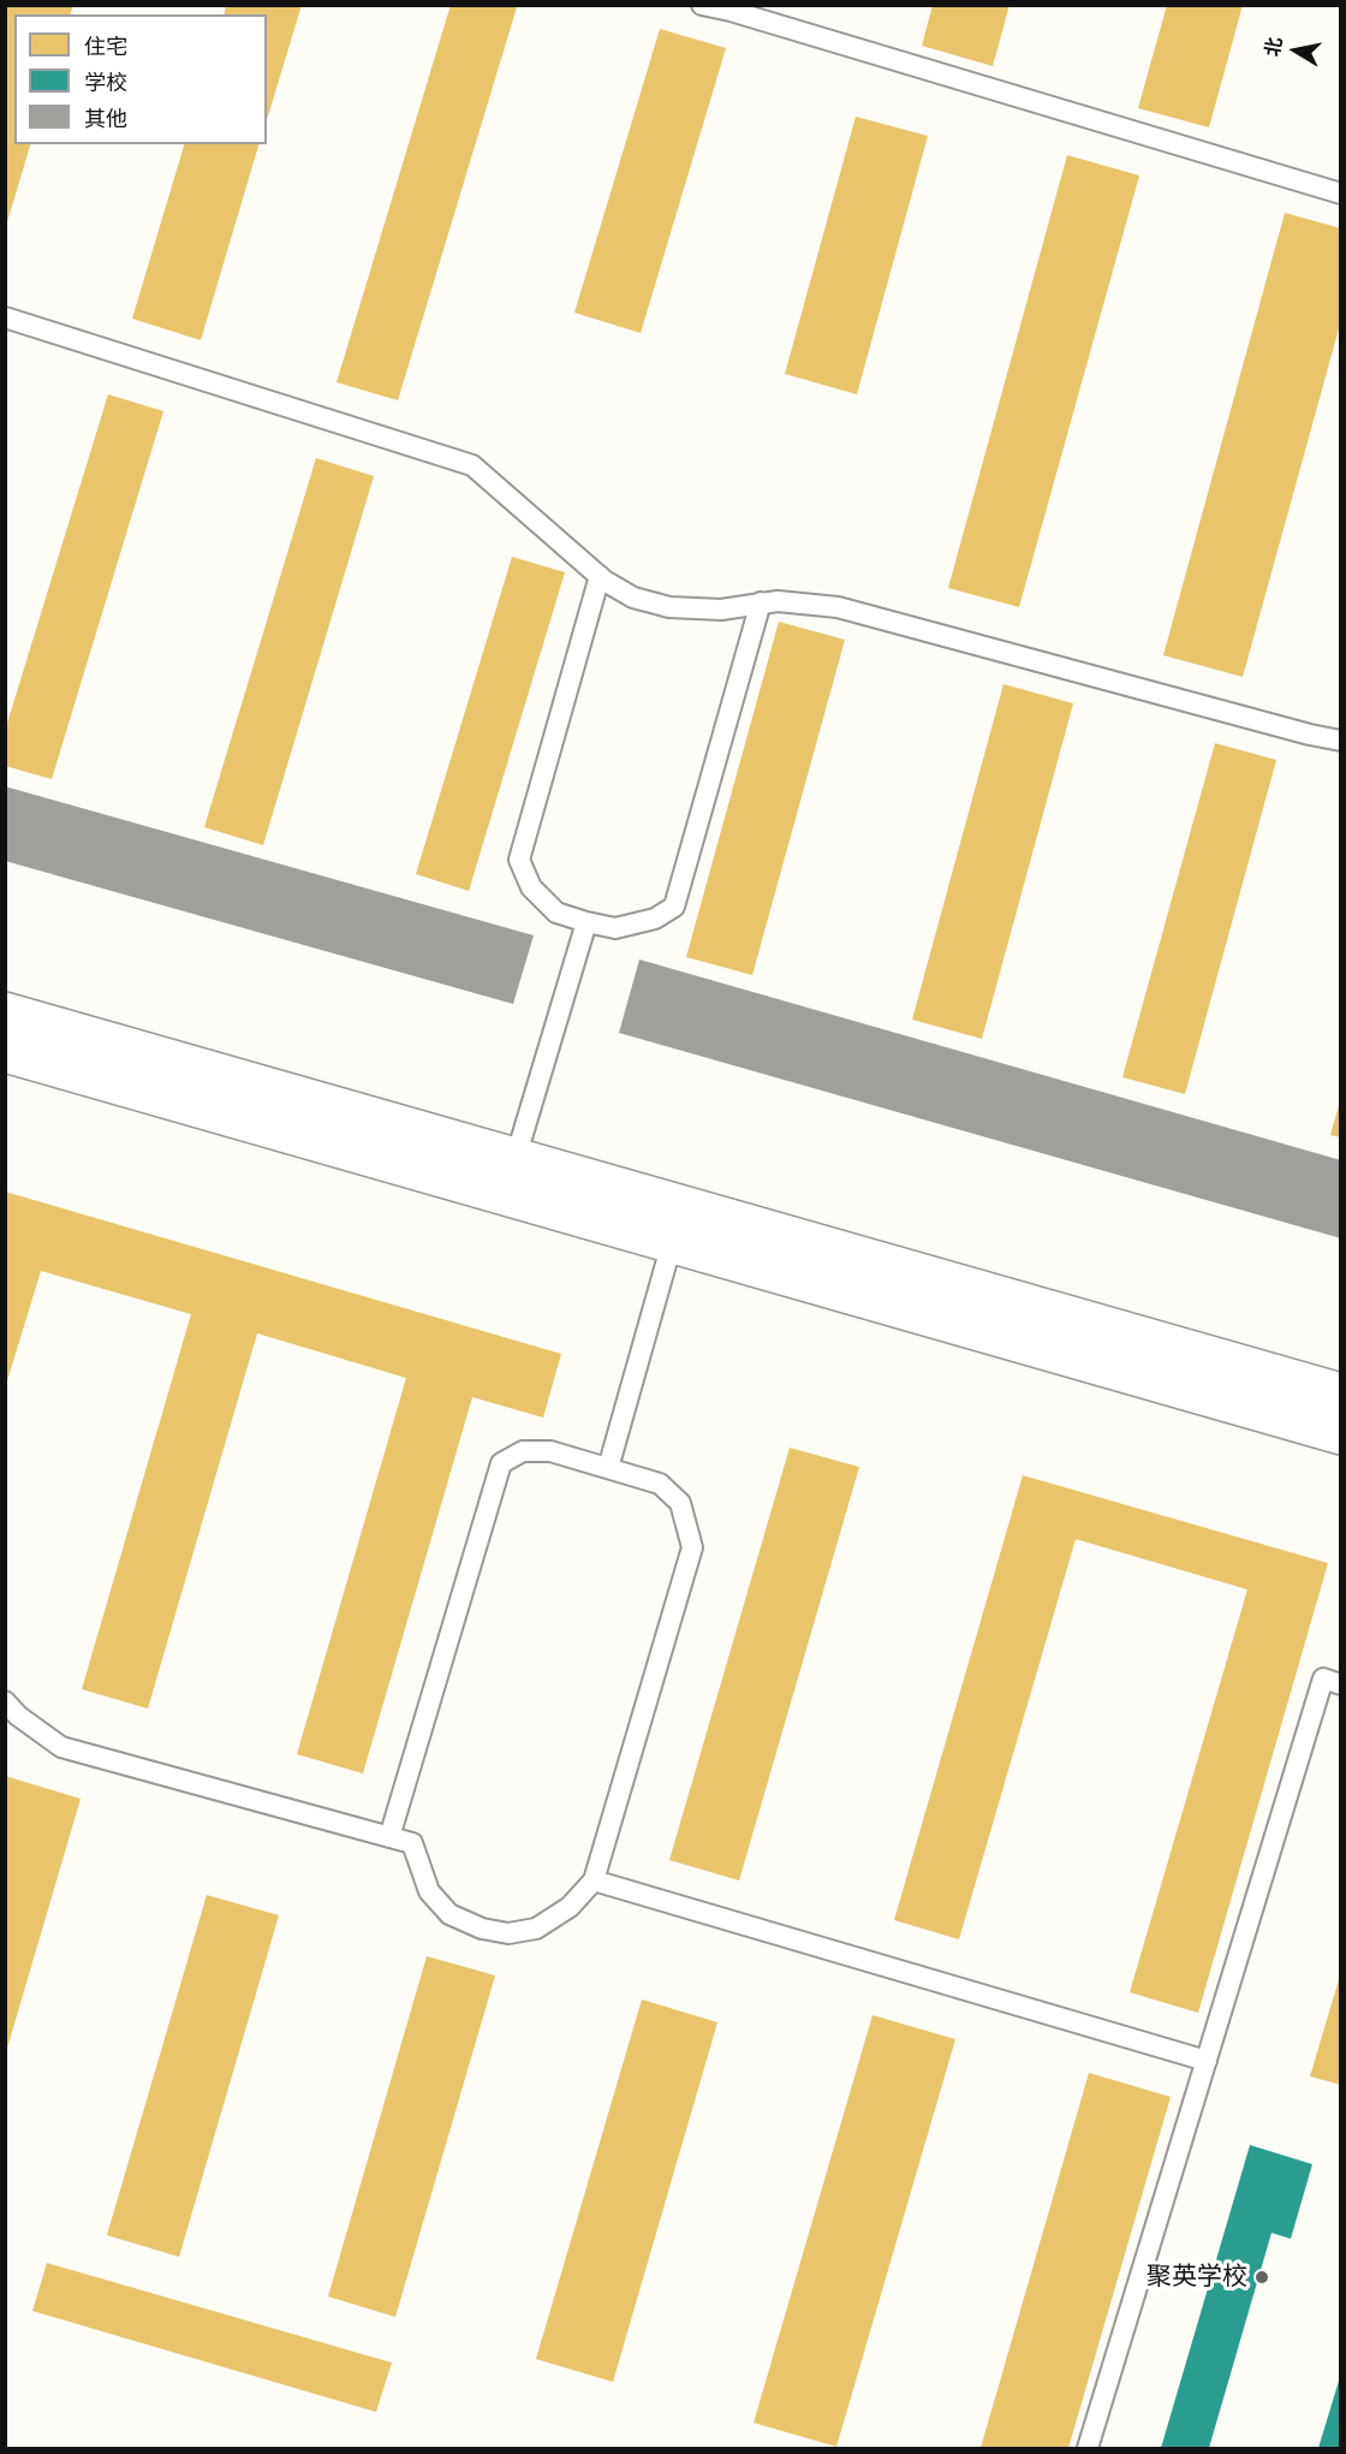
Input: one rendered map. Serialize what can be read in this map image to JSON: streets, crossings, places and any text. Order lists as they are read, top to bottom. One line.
{"places":["聚英学校"],"legend":["住宅","学校","其他"],"north":"left"}
